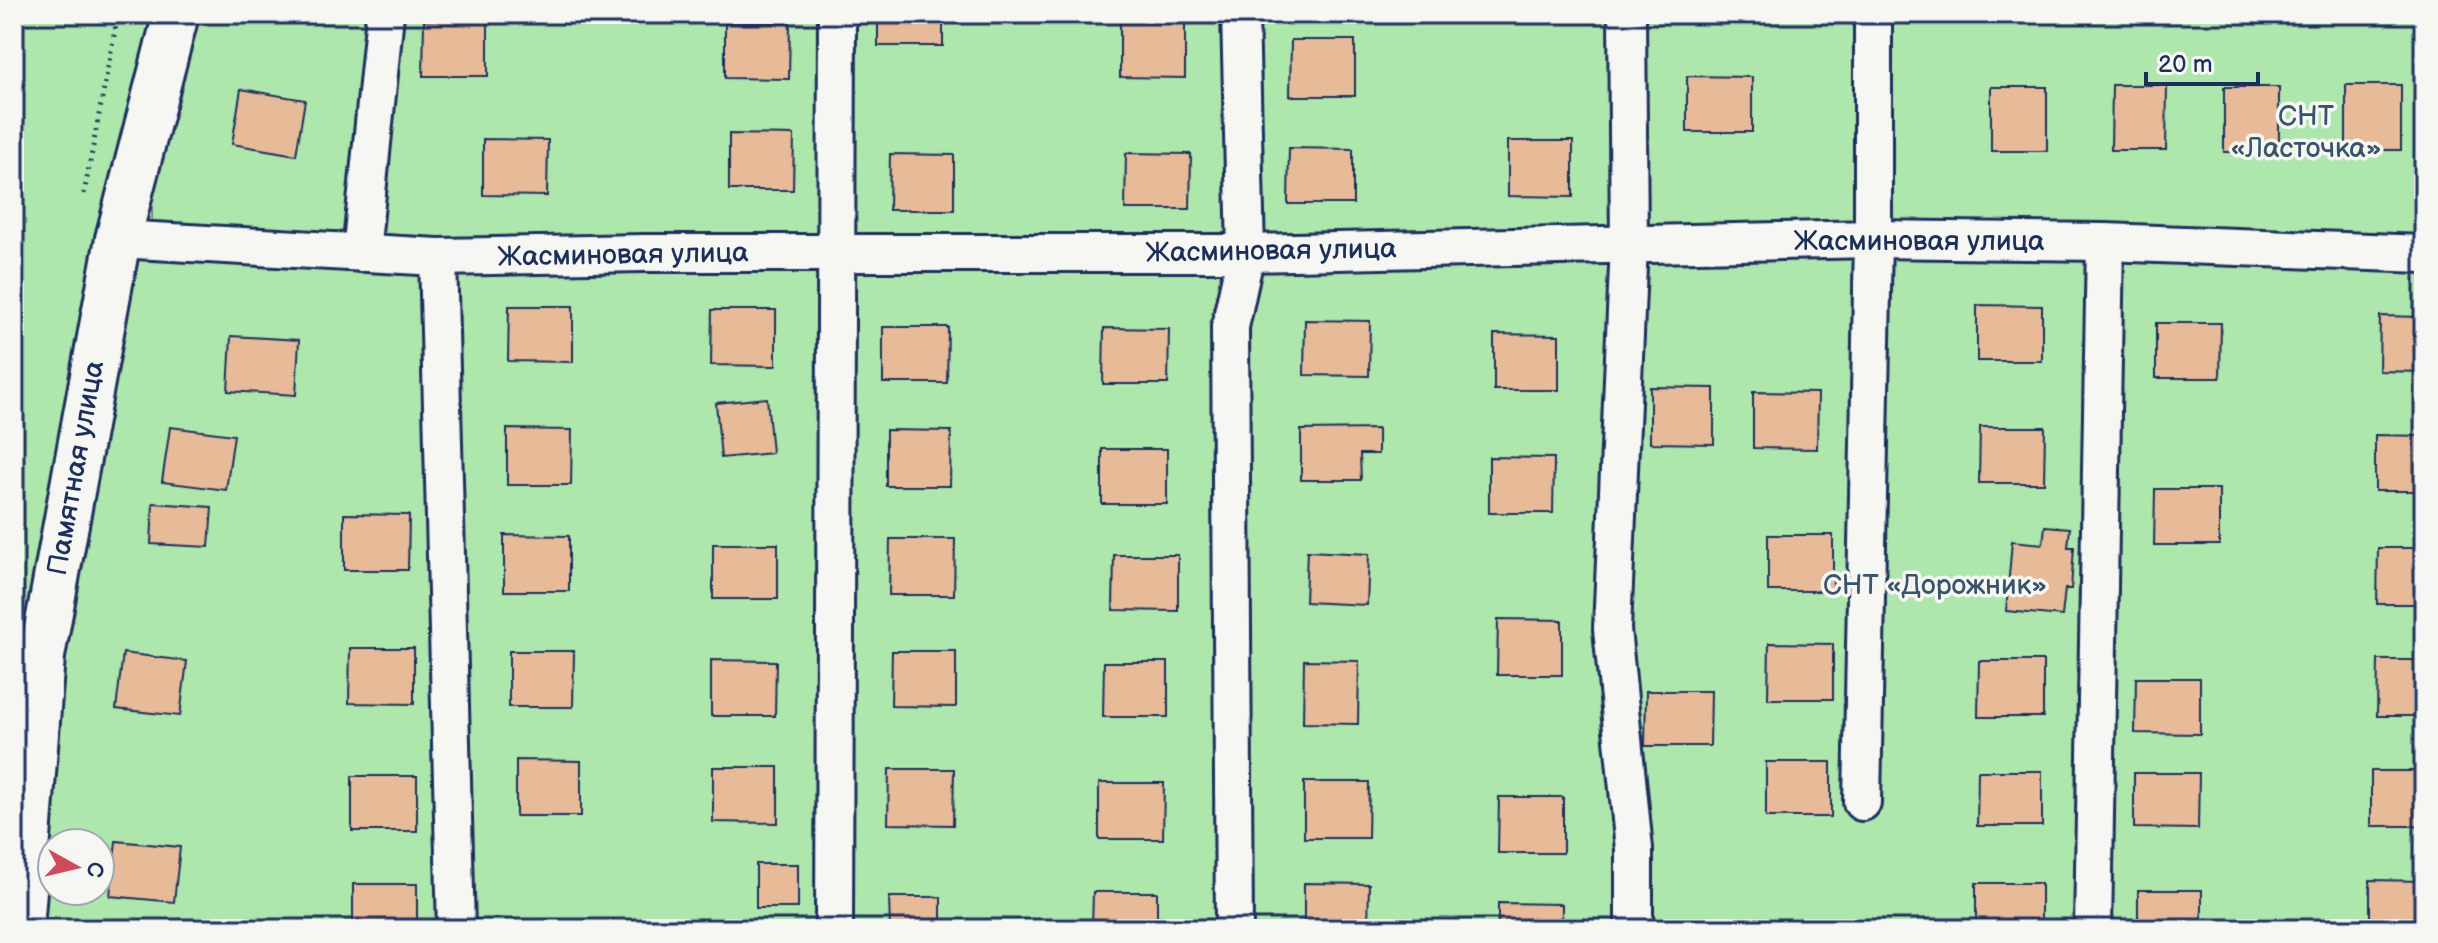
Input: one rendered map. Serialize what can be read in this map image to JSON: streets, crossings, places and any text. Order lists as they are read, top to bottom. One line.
{"streets":{"street":["Жасминовая улица","Памятная улица"]},"crossings":[["Жасминовая улица","Памятная улица"]],"parks":["СНТ «Ласточка»","СНТ «Дорожник»"],"scale_bar":"20 m","north":"right"}
